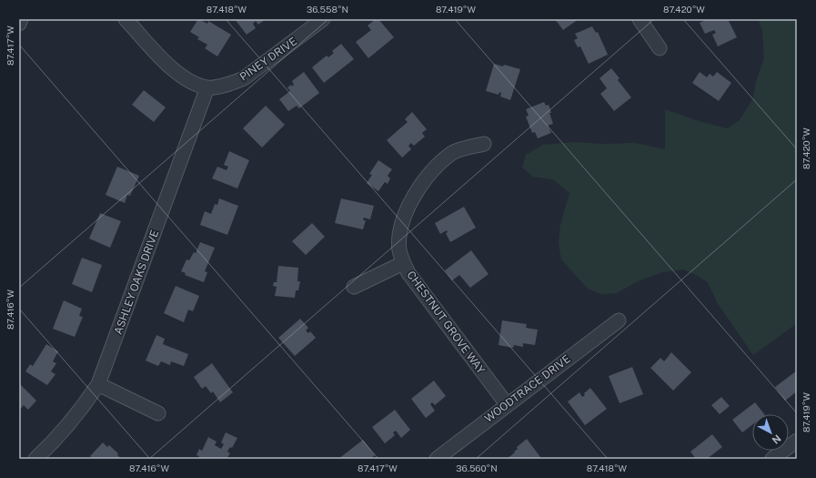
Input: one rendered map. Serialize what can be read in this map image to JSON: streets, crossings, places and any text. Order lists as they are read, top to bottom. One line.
{"streets":{"street":["PINEY DRIVE","ASHLEY OAKS DRIVE","CHESTNUT GROVE WAY","WOODTRACE DRIVE"]},"crossings":[["PINEY DRIVE","ASHLEY OAKS DRIVE"],["CHESTNUT GROVE WAY","WOODTRACE DRIVE"]],"north":"bottom right","coordinates":["87.418°W","36.558°N","87.419°W","87.420°W","87.417°W","87.416°W","36.560°N"]}
